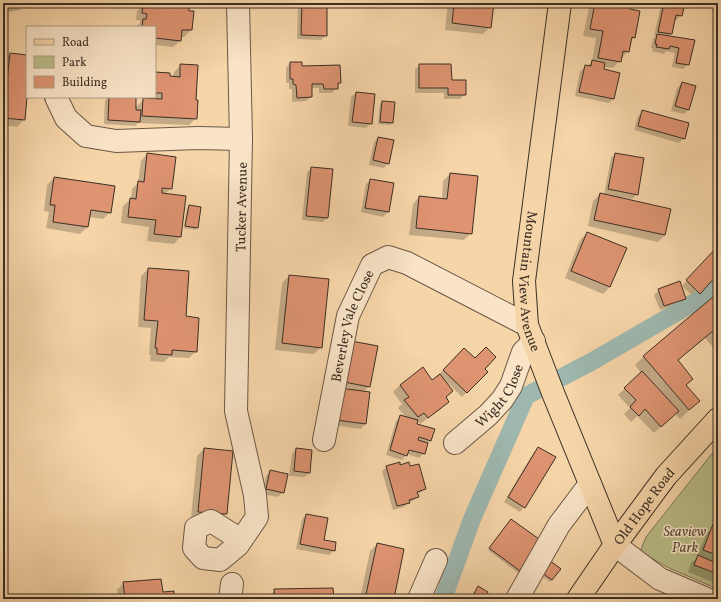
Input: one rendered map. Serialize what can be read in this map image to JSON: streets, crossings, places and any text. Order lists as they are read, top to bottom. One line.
{"streets":{"main road":["Mountain View Avenue","Old Hope Road"],"street":["Tucker Avenue","Beverley Vale Close","Wight Close"]},"crossings":[["Mountain View Avenue","Beverley Vale Close"],["Mountain View Avenue","Wight Close"],["Mountain View Avenue","Old Hope Road"],["Beverley Vale Close","Wight Close"]],"parks":["Seaview Park"],"legend":["Road","Park","Building"]}
